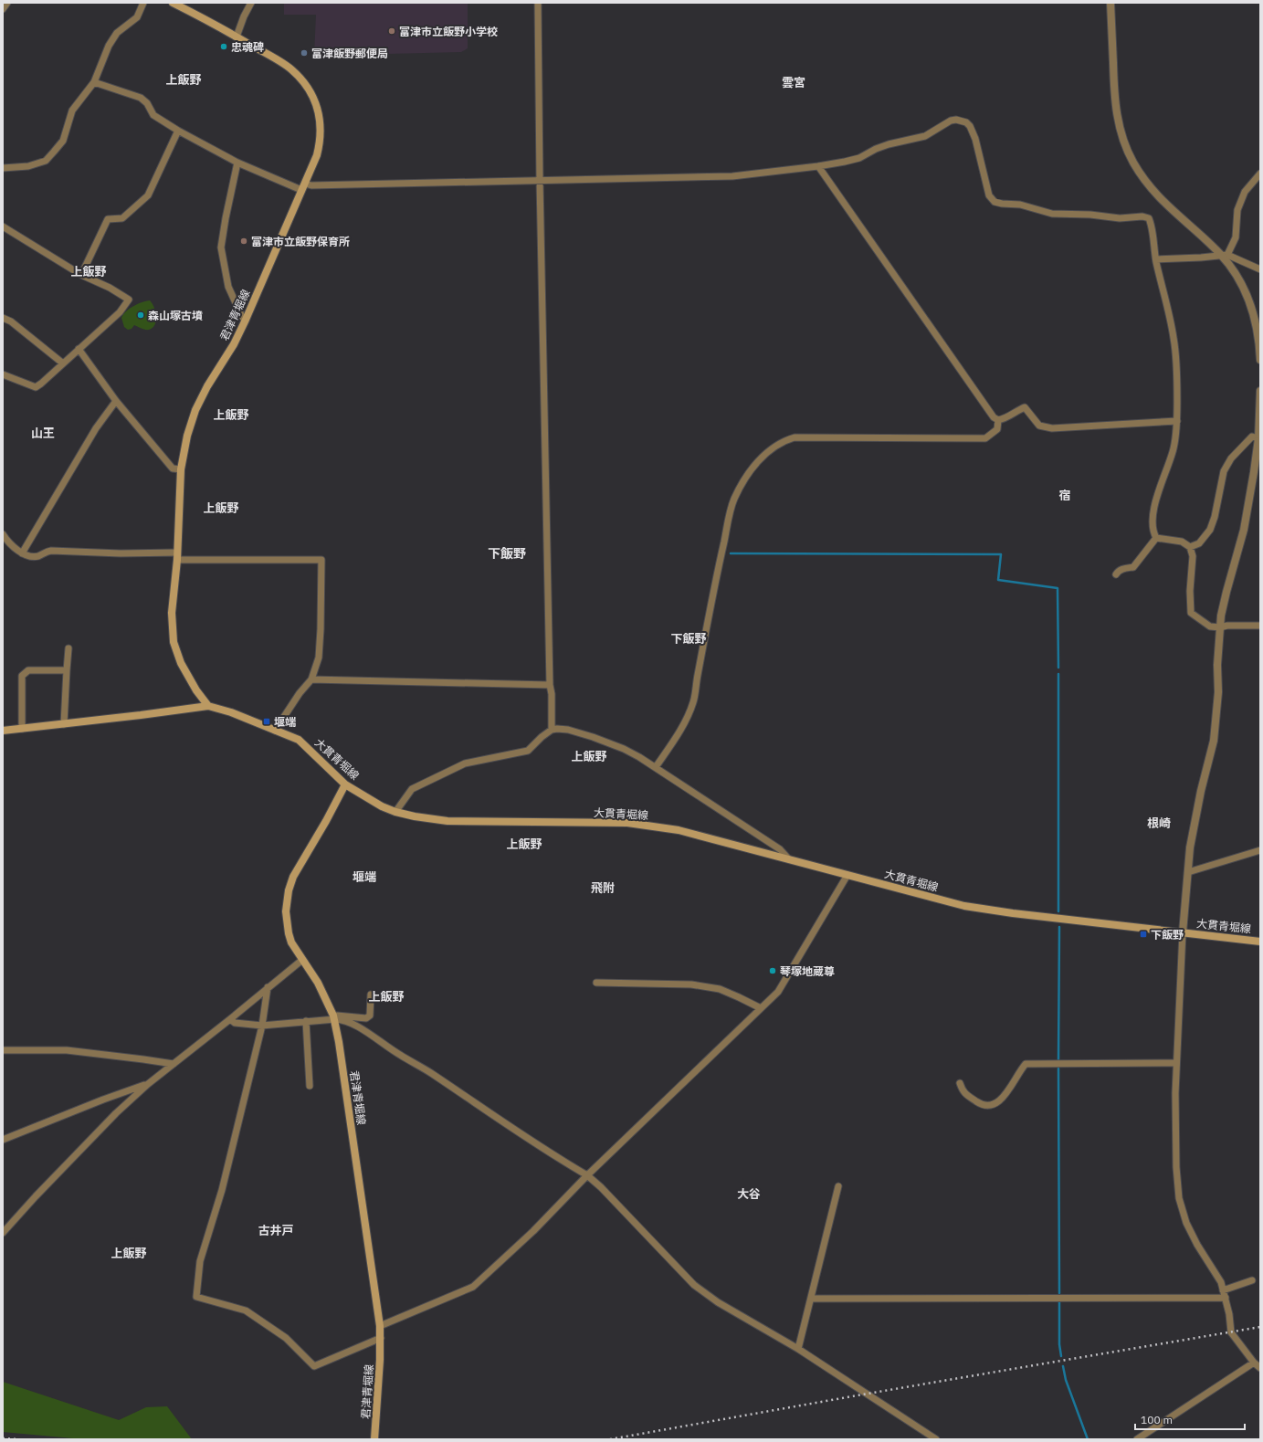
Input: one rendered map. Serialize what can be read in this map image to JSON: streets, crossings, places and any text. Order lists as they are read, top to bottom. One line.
{"streets":{"main road":["君津青堀線","大貫青堀線"]},"crossings":[["君津青堀線","大貫青堀線"]],"districts":["上飯野","雲宮","上飯野","上飯野","山王","宿","上飯野","下飯野","下飯野","上飯野","根崎","上飯野","堰端","飛附","上飯野","大谷","古井戸","上飯野"],"places":{"other":["富津市立飯野小学校","忠魂碑","富津飯野郵便局","富津市立飯野保育所","森山塚古墳","琴塚地蔵尊"],"transit":["堰端","下飯野"]},"scale_bar":"100 m"}
